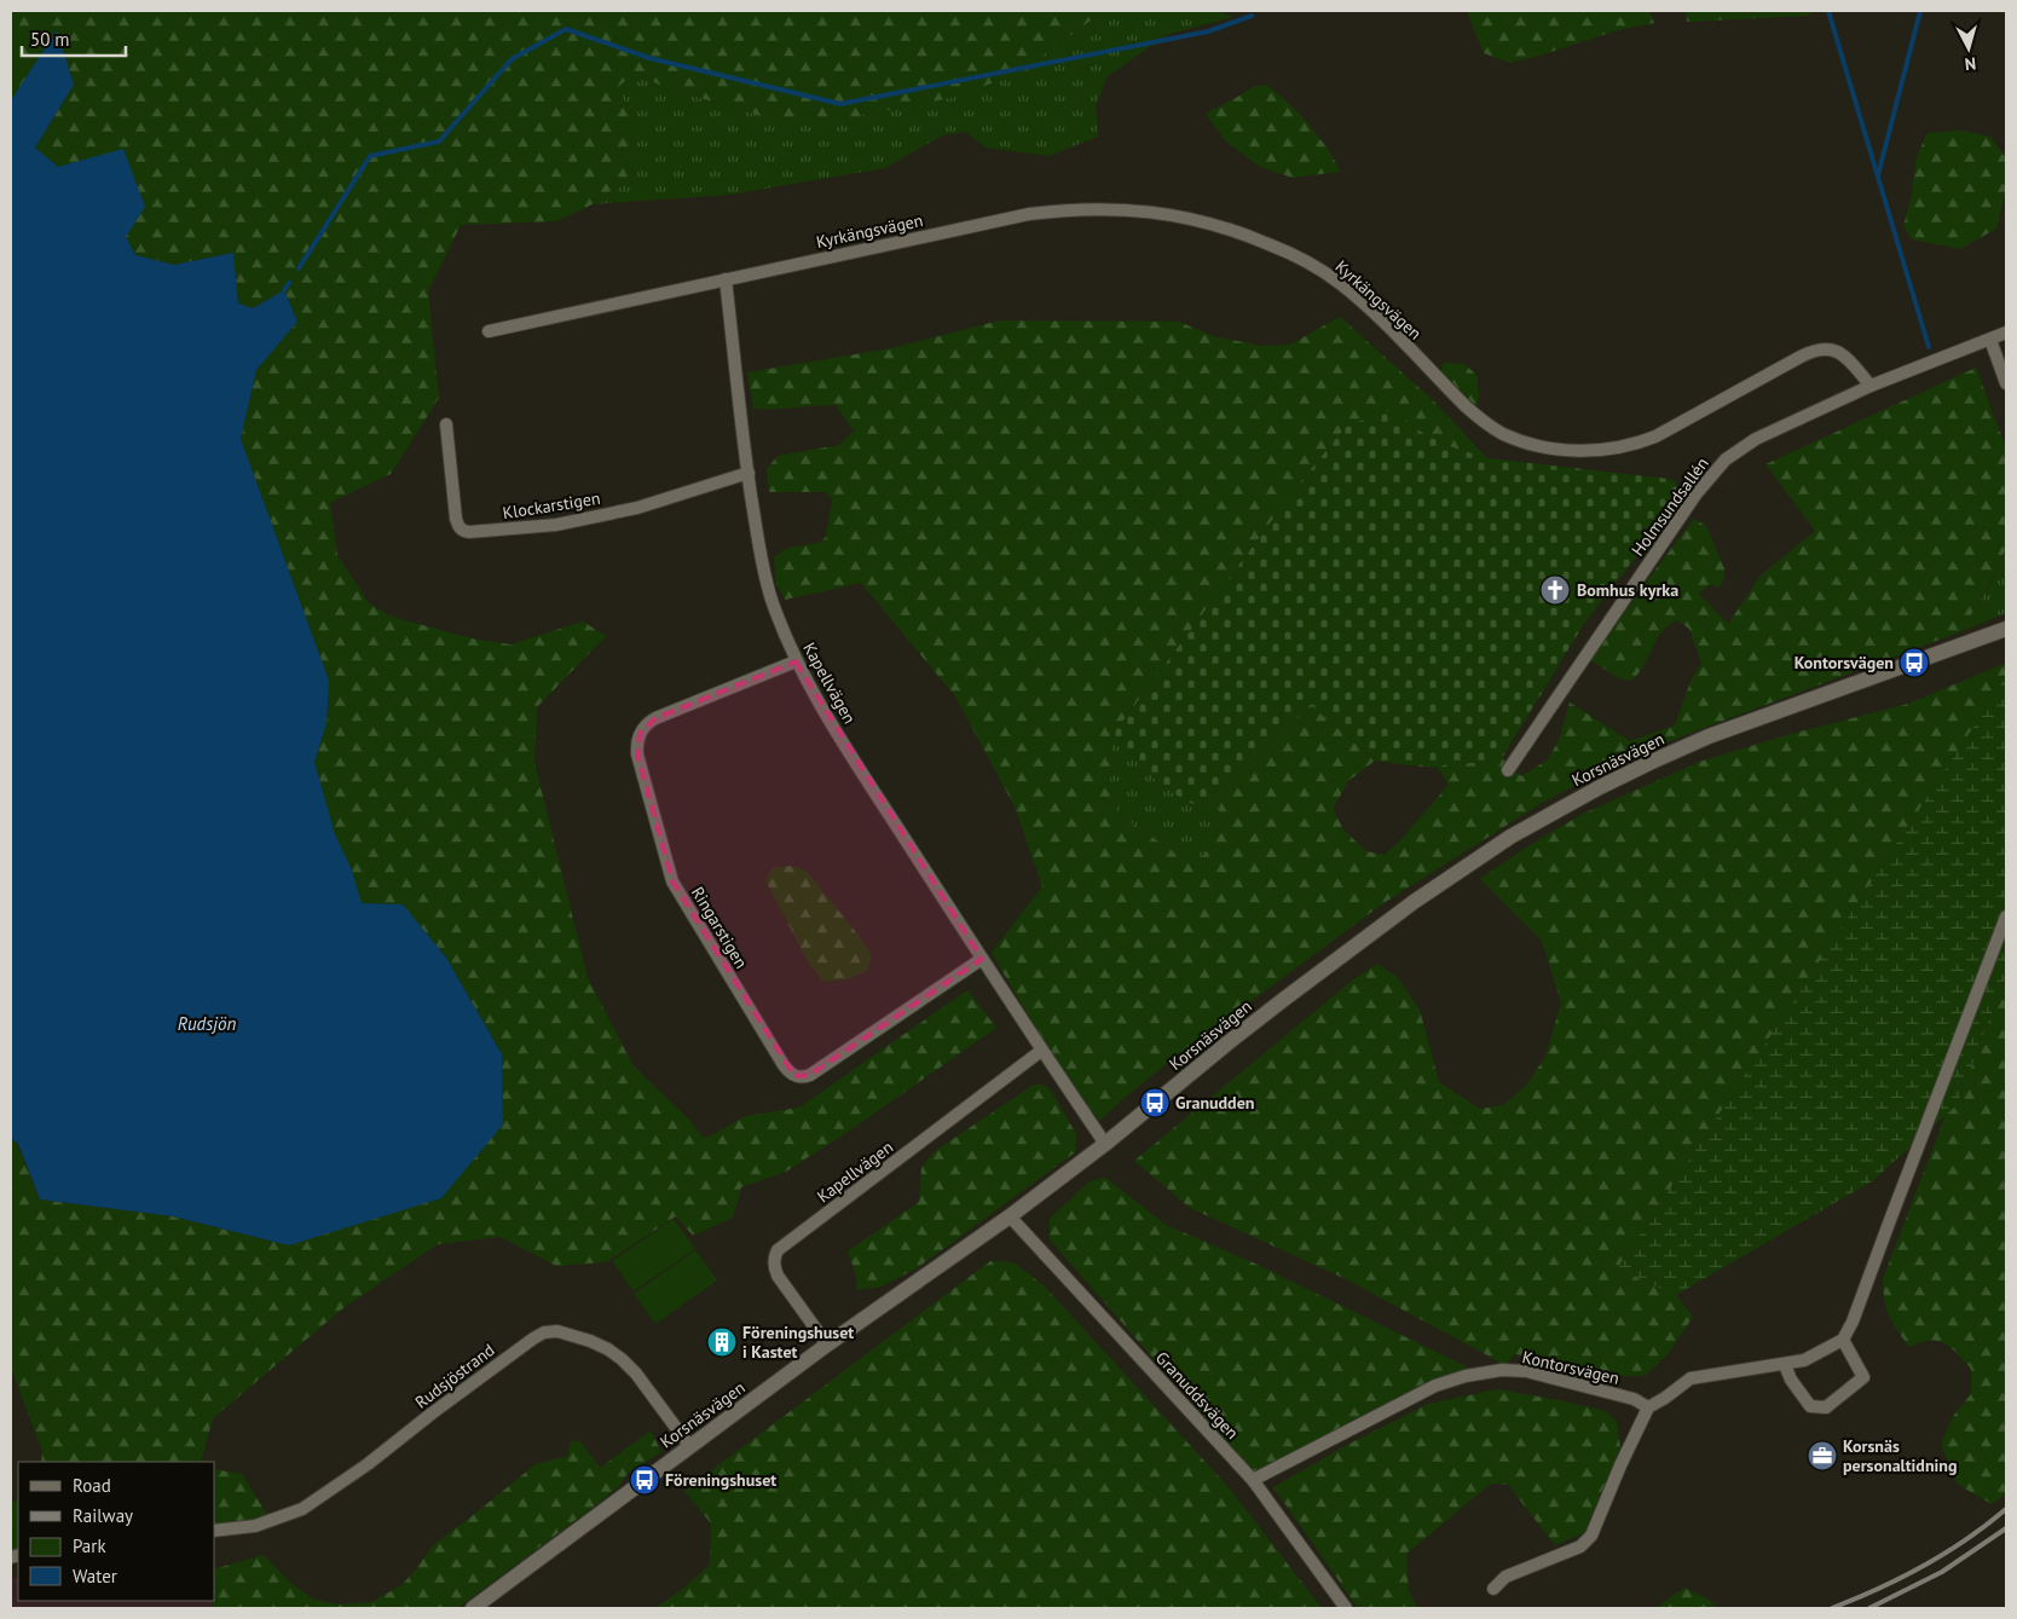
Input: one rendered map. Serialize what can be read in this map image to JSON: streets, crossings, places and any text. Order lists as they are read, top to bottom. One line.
{"streets":{"street":["Kyrkängsvägen","Klockarstigen","Holmsundsallén","Kapellvägen","Korsnäsvägen","Ringarstigen","Kontorsvägen","Rudsjöstrand","Granuddsvägen"]},"crossings":[["Kyrkängsvägen","Holmsundsallén"],["Kyrkängsvägen","Kapellvägen"],["Klockarstigen","Kapellvägen"],["Kapellvägen","Korsnäsvägen"],["Kapellvägen","Ringarstigen"],["Korsnäsvägen","Rudsjöstrand"],["Korsnäsvägen","Granuddsvägen"],["Kontorsvägen","Granuddsvägen"]],"water":["Rudsjön"],"places":{"church":["Bomhus kyrka"],"bus stop":["Kontorsvägen","Granudden","Föreningshuset"],"building":["Föreningshuset i Kastet"],"office":["Korsnäs personaltidning"]},"legend":["Road","Railway","Park","Water"],"scale_bar":"50 m","north":"bottom"}
